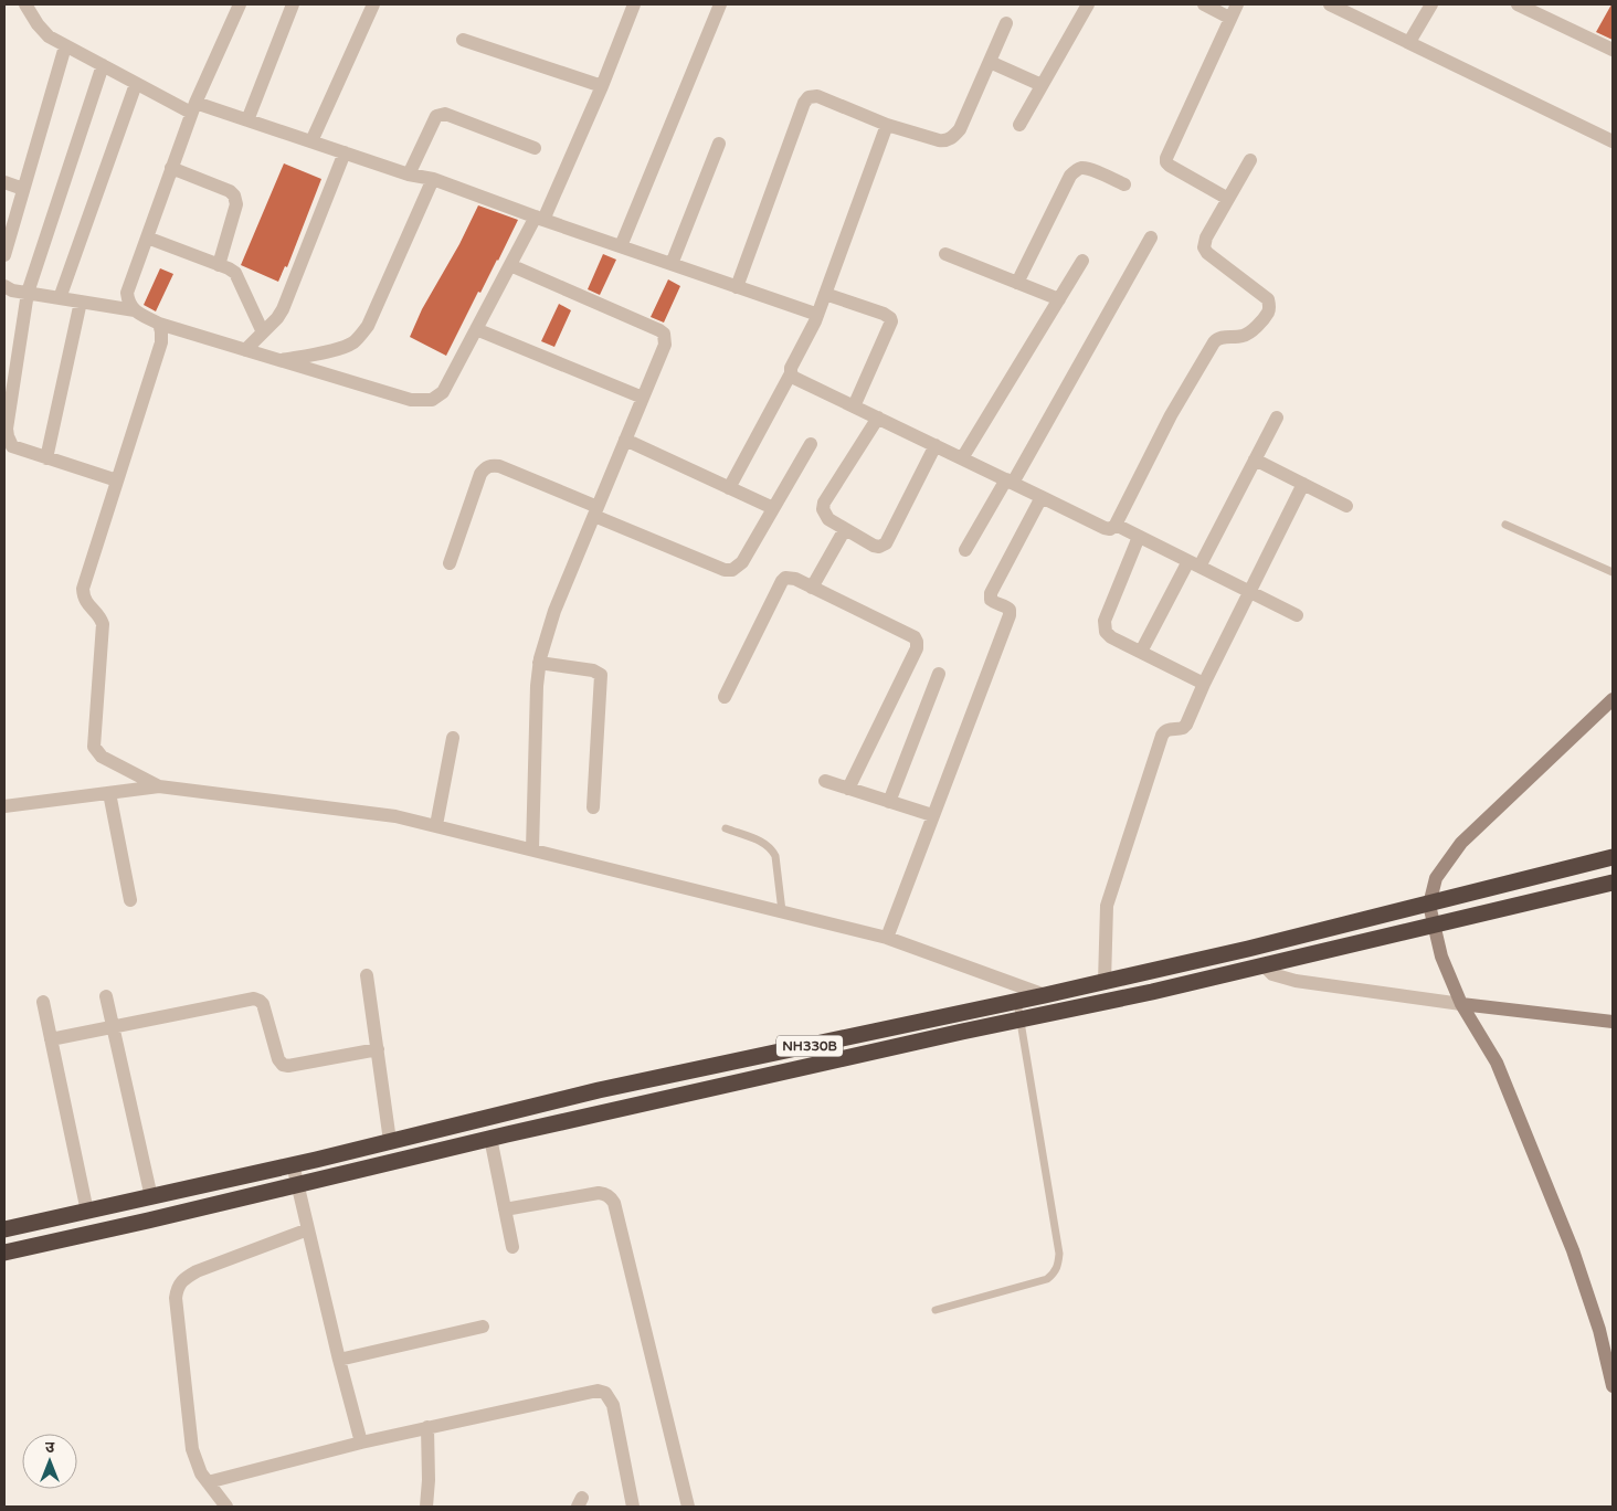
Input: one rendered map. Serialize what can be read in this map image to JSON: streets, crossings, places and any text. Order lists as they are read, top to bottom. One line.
{"streets":{"highway":["NH330B"]},"north":"top"}
